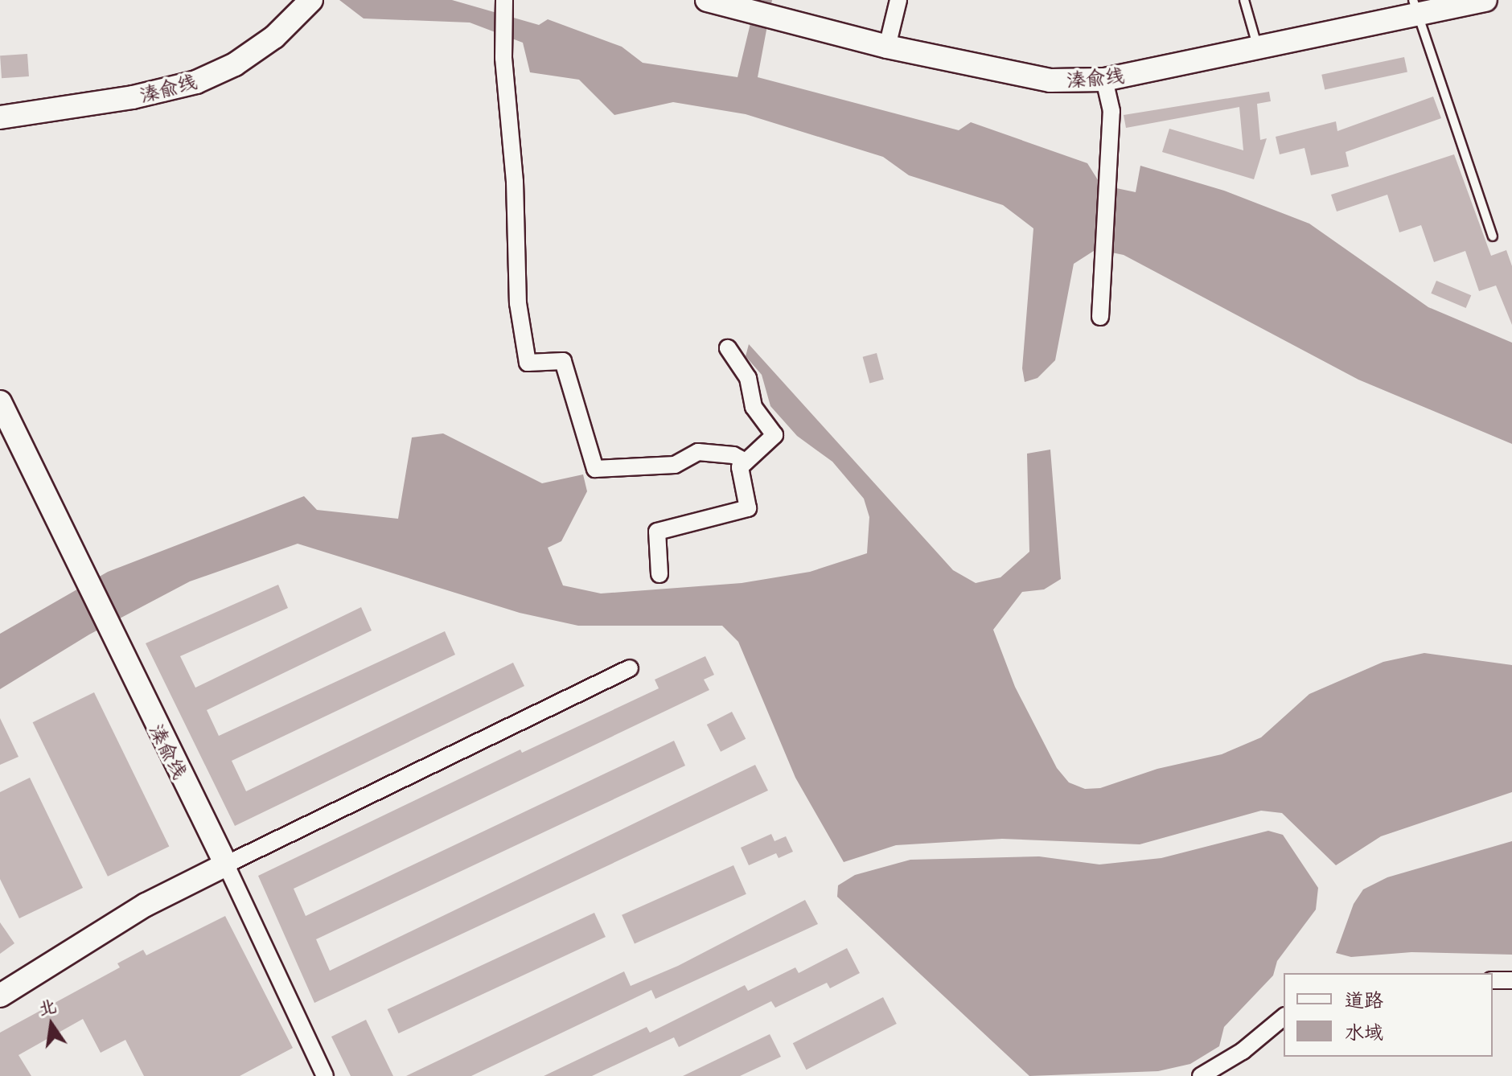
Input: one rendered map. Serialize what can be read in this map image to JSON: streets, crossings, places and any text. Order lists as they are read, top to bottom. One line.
{"streets":{"main road":["溱俞线"]},"legend":["道路","水域"],"north":"top"}
